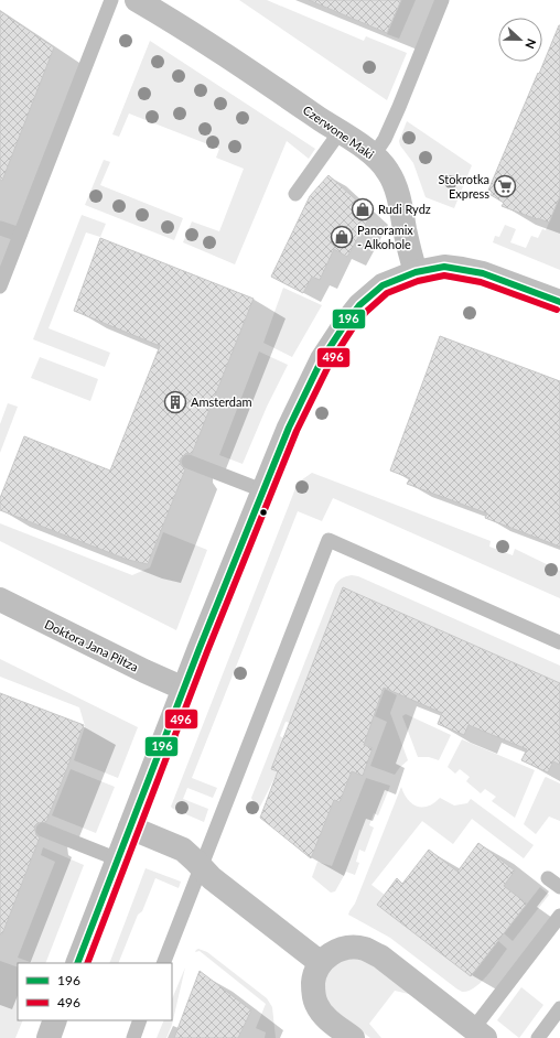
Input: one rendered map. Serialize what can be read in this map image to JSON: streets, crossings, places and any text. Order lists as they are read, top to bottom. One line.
{"streets":{"street":["Czerwone Maki","Doktora Jana Piltza"]},"places":{"supermarket":["Stokrotka Express"],"shop":["Rudi Rydz","Panoramix - Alkohole"],"building":["Amsterdam"]},"lines":["transit line 196","transit line 496"],"legend":["196","496"],"north":"right"}
